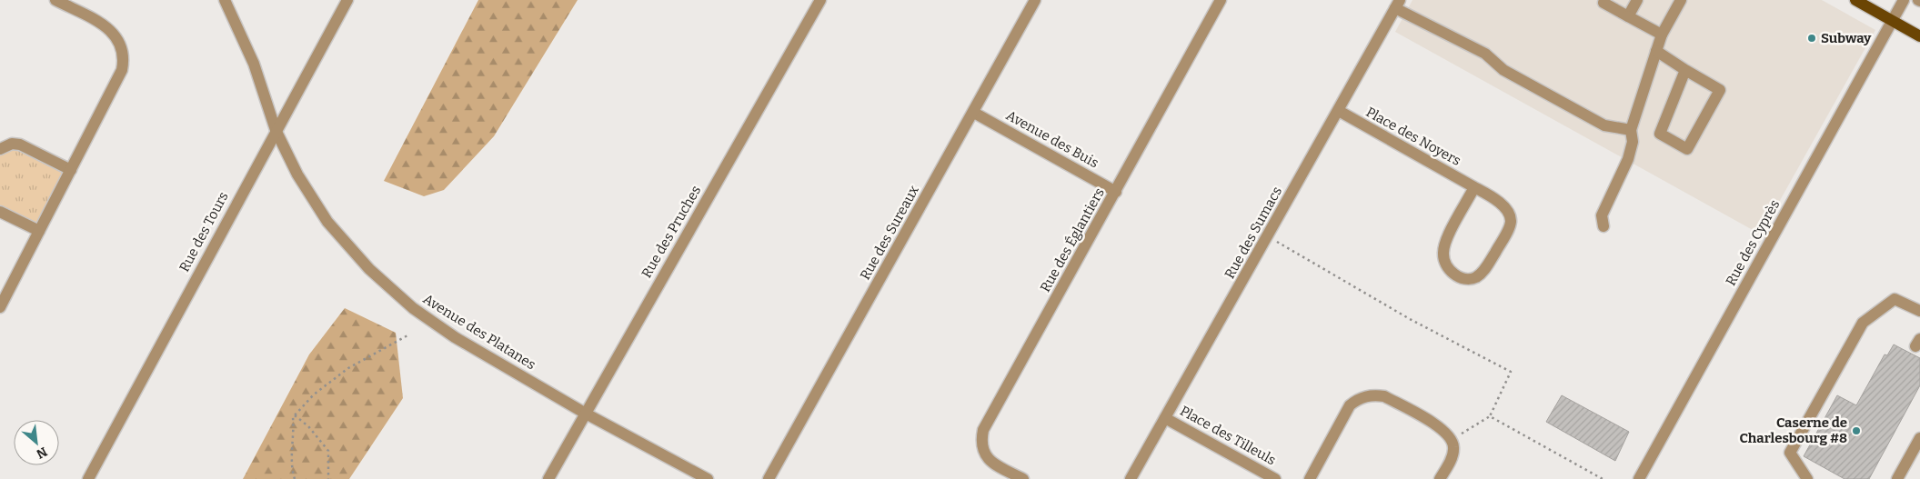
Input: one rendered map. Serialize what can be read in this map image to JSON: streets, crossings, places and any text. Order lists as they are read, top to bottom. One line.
{"streets":{"street":["Place des Noyers","Avenue des Buis","Rue des Tours","Rue des Pruches","Rue des Sureaux","Rue des Sumacs","Rue des Églantiers","Rue des Cyprès","Avenue des Platanes","Place des Tilleuls"]},"crossings":[["Place des Noyers","Rue des Sumacs"],["Avenue des Buis","Rue des Sureaux"],["Avenue des Buis","Rue des Églantiers"],["Rue des Tours","Avenue des Platanes"],["Rue des Pruches","Avenue des Platanes"],["Rue des Sumacs","Place des Tilleuls"]],"places":["Subway","Caserne de Charlesbourg #8"],"north":"bottom right"}
